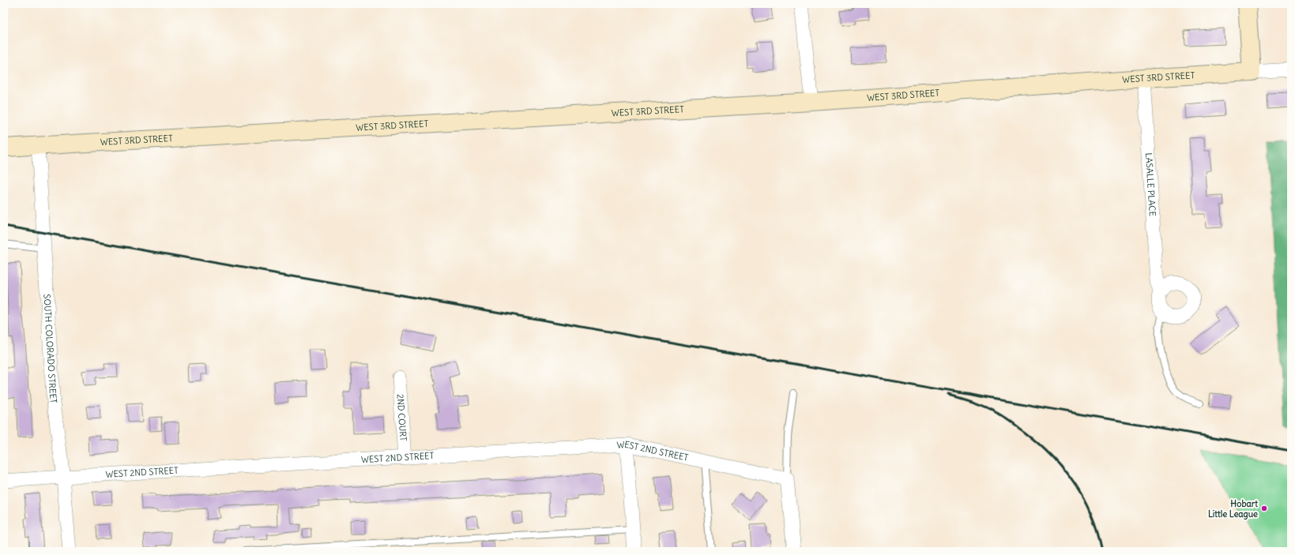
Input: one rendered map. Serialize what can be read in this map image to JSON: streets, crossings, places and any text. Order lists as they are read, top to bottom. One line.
{"streets":{"street":["WEST 3RD STREET","LASALLE PLACE","SOUTH COLORADO STREET","2ND COURT","WEST 2ND STREET"]},"crossings":[["WEST 3RD STREET","LASALLE PLACE"],["WEST 3RD STREET","SOUTH COLORADO STREET"],["SOUTH COLORADO STREET","WEST 2ND STREET"],["2ND COURT","WEST 2ND STREET"]],"places":["Hobart Little League"]}
